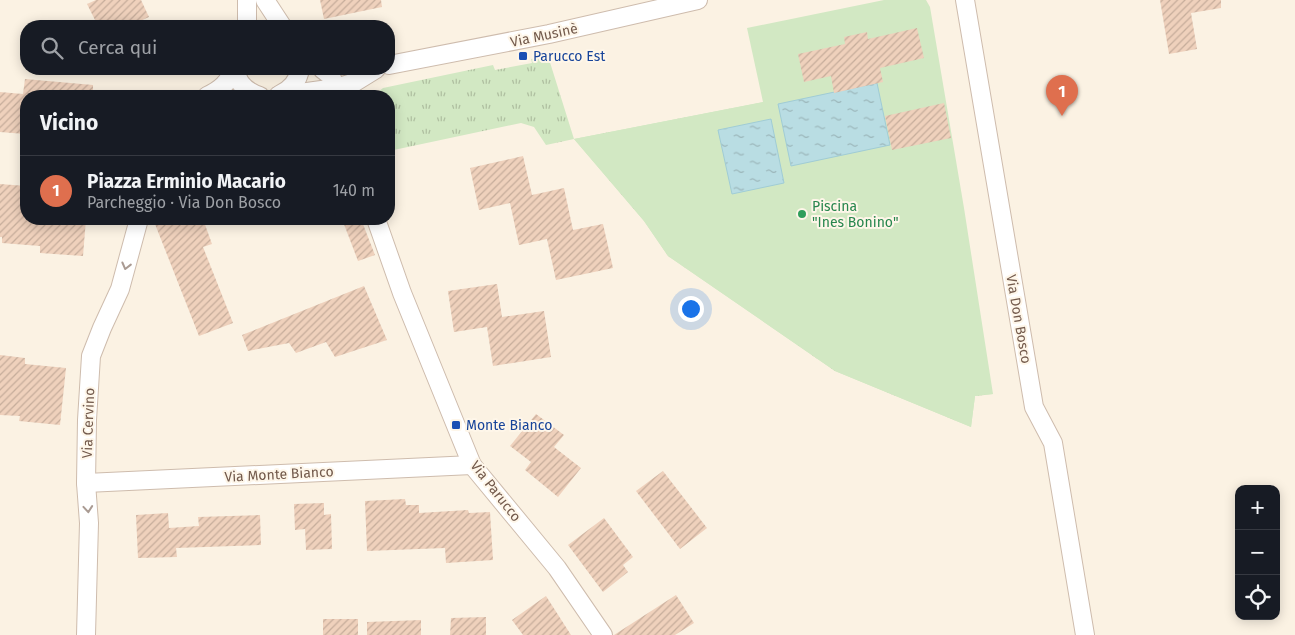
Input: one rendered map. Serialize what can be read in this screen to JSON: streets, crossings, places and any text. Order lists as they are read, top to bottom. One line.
{"streets":{"street":["Via Musinè","Via Don Bosco","Via Cervino","Via Monte Bianco","Via Parucco"]},"crossings":[["Via Cervino","Via Monte Bianco"],["Via Monte Bianco","Via Parucco"]],"one_way":["Via Cervino"],"places":{"transit":["Parucco Est","Monte Bianco"],"other":["Piscina \"Ines Bonino\""]},"page":{"search":"Cerca qui","pins":"1","heading":"Vicino","list":[{"mark":"1","name":"Piazza Erminio Macario","note":"Parcheggio · Via Don Bosco","value":"140 m"}],"map_buttons":["+","−"]}}
